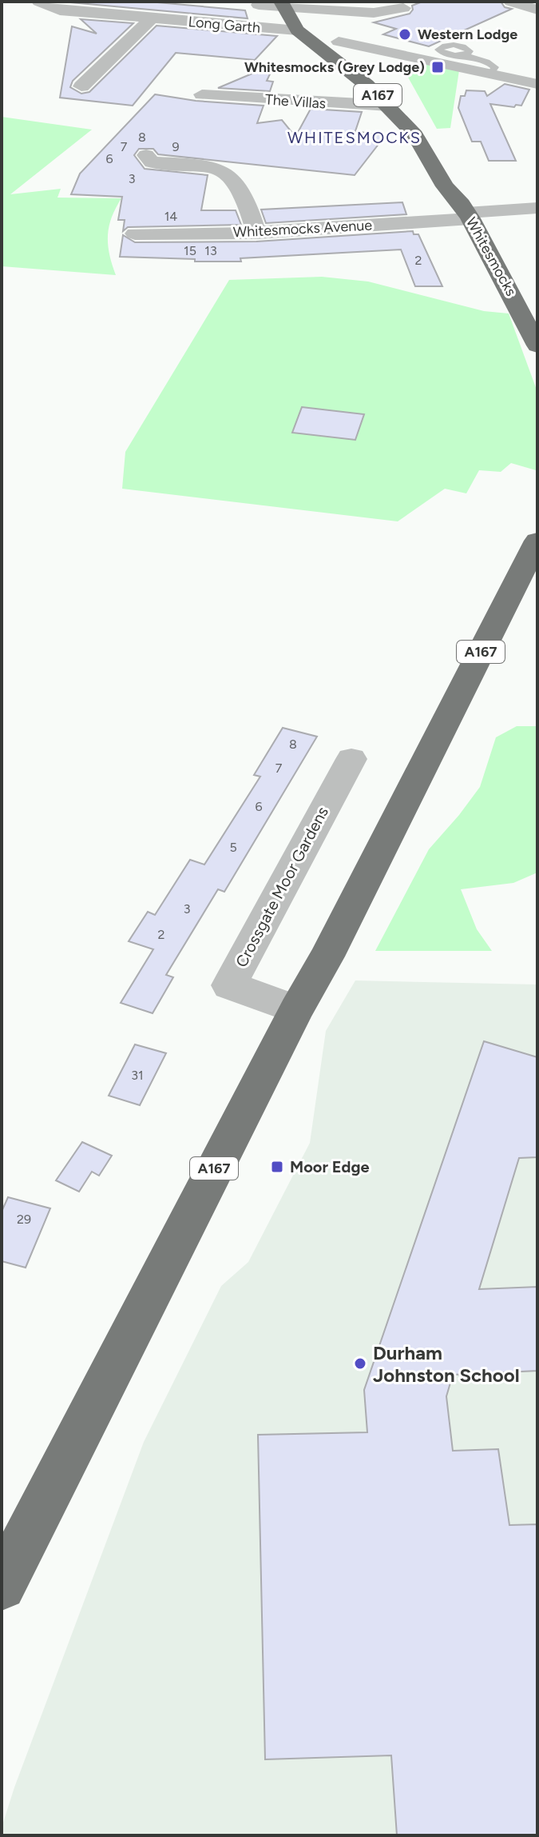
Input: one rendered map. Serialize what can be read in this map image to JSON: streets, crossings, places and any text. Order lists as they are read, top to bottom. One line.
{"streets":{"highway":["A167","Whitesmocks"],"street":["Long Garth","The Villas","Whitesmocks Avenue","Crossgate Moor Gardens"]},"crossings":[["Long Garth","Whitesmocks"],["A167","Crossgate Moor Gardens"],["The Villas","Whitesmocks"],["Whitesmocks Avenue","Whitesmocks"]],"districts":["WHITESMOCKS"],"places":{"other":["Western Lodge","Durham Johnston School"],"transit":["Whitesmocks (Grey Lodge)","Moor Edge"]},"house_numbers":["8","7","9","6","3","14","15","13","2","8","7","6","5","3","2","31","29"]}
